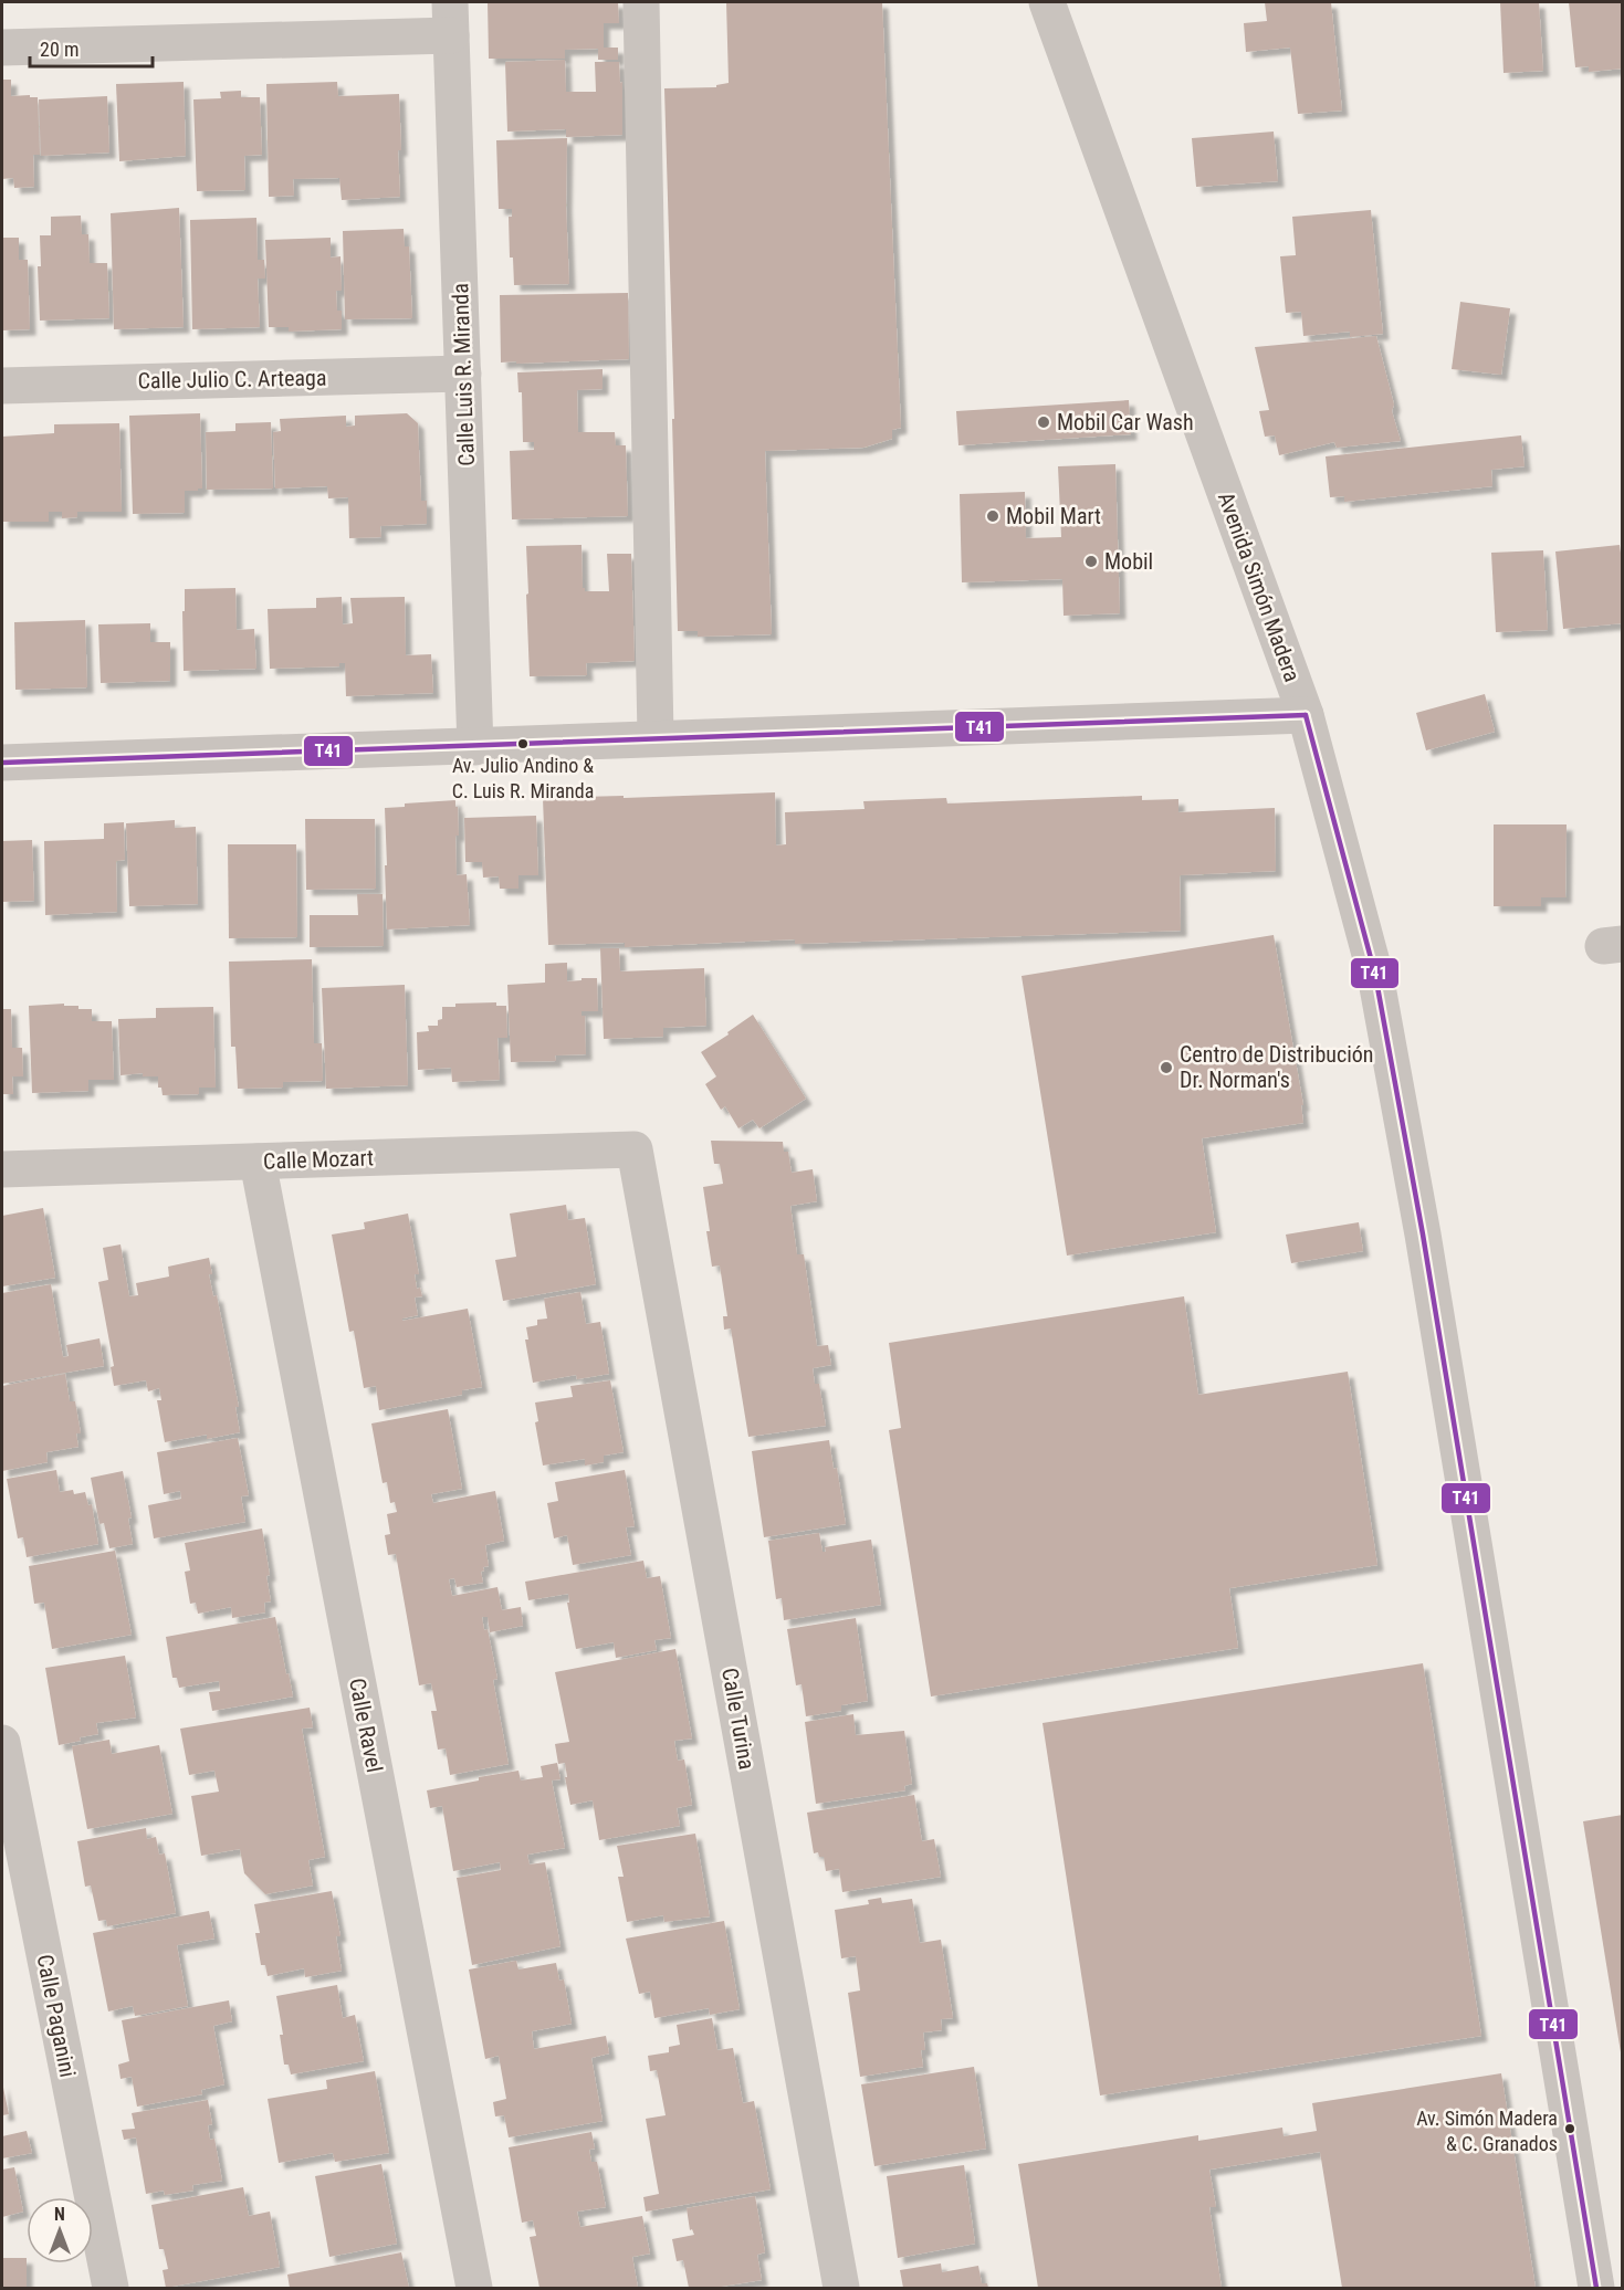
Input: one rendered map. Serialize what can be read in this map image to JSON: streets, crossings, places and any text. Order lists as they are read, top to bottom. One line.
{"streets":{"street":["Calle Luis R. Miranda","Calle Julio C. Arteaga","Avenida Simón Madera","Calle Mozart","Calle Turina","Calle Ravel","Calle Paganini"]},"crossings":[["Calle Luis R. Miranda","Calle Julio C. Arteaga"],["Calle Mozart","Calle Turina"],["Calle Mozart","Calle Ravel"]],"places":["Mobil Car Wash","Mobil Mart","Mobil","Av. Julio Andino & C. Luis R. Miranda","Centro de Distribución Dr. Norman's","Av. Simón Madera & C. Granados"],"lines":["transit line T41"],"scale_bar":"20 m","north":"top"}
